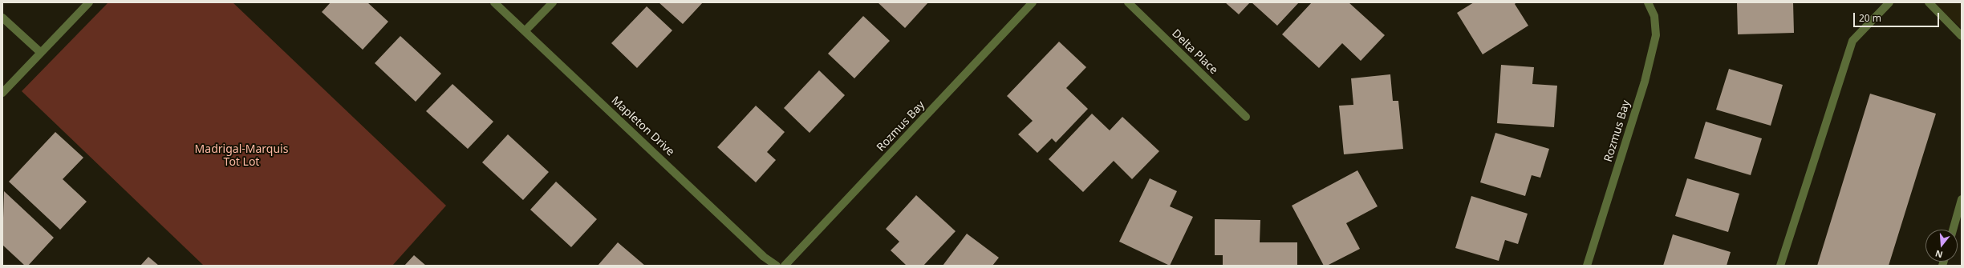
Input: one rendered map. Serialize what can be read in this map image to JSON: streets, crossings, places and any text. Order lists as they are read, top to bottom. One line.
{"streets":{"street":["Delta Place","Mapleton Drive","Rozmus Bay"]},"parks":["Madrigal-Marquis Tot Lot"],"scale_bar":"20 m","north":"bottom"}
